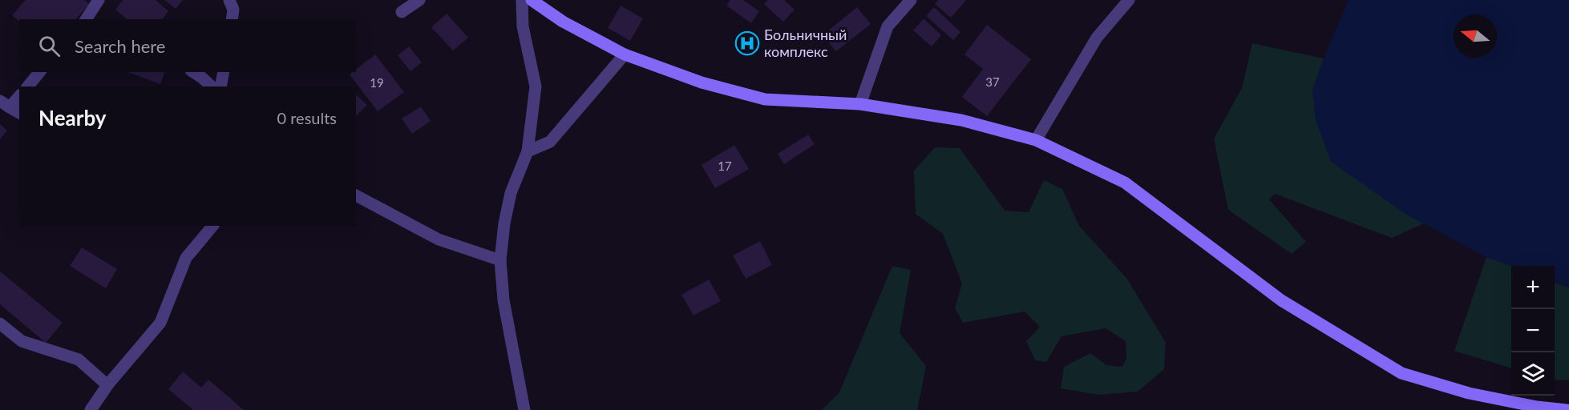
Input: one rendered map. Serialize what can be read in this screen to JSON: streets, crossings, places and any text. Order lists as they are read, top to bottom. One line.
{"places":{"hospital":["Больничный комплекс"]},"house_numbers":["37","19","17"],"north":"left","page":{"search":"Search here","heading":["Nearby","0 results"],"map_buttons":["+","−"]}}
